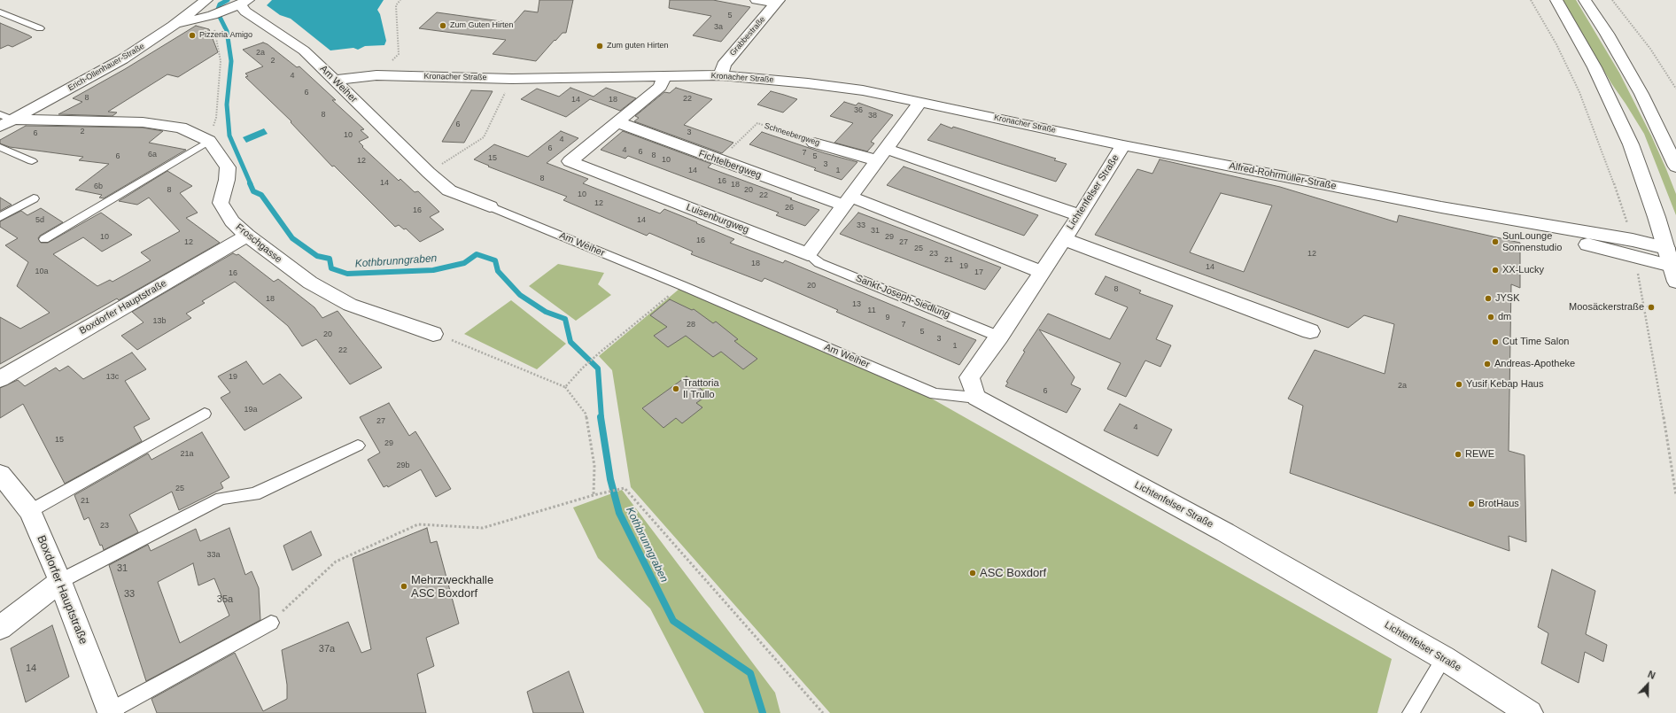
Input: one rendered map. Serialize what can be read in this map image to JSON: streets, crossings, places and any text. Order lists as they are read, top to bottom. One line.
{"streets":{"street":["Grabbestraße","Erich-Ollenhauer-Straße","Kronacher Straße","Am Weiher","Schneebergweg","Fichtelbergweg","Alfred-Rohrmüller-Straße","Lichtenfelser Straße","Luisenburgweg","Froschgasse","Boxdorfer Hauptstraße"],"lane":["Sankt-Joseph-Siedlung"]},"crossings":[["Grabbestraße","Kronacher Straße"],["Erich-Ollenhauer-Straße","Froschgasse"],["Kronacher Straße","Am Weiher"],["Kronacher Straße","Alfred-Rohrmüller-Straße"],["Kronacher Straße","Lichtenfelser Straße"],["Kronacher Straße","Luisenburgweg"],["Am Weiher","Lichtenfelser Straße"],["Schneebergweg","Fichtelbergweg"],["Fichtelbergweg","Luisenburgweg"],["Alfred-Rohrmüller-Straße","Lichtenfelser Straße"],["Lichtenfelser Straße","Sankt-Joseph-Siedlung"],["Luisenburgweg","Sankt-Joseph-Siedlung"],["Froschgasse","Boxdorfer Hauptstraße"]],"water":["Kothbrunngraben"],"places":["Zum Guten Hirten","Pizzeria Amigo","Zum guten Hirten","SunLounge Sonnenstudio","XX-Lucky","JYSK","Moosäckerstraße","dm","Cut Time Salon","Andreas-Apotheke","Yusif Kebap Haus","Trattoria Il Trullo","REWE","BrotHaus","ASC Boxdorf","Mehrzweckhalle ASC Boxdorf"],"house_numbers":["5","3a","2a","2","4","6","8","22","14","18","36","8","38","6","2","3","6","10","4","6","4","6","7","6a","8","6","5","15","10","12","3","14","1","8","16","14","18","6b","8","20","10","22","12","26","16","5d","14","33","31","10","29","16","12","27","25","23","12","21","18","19","14","10a","17","16","20","8","18","13","11","9","13b","28","7","5","20","3","1","22","13c","19","2a","6","19a","27","4","15","29","21a","29b","25","21","23","33a","31","33","35a","37a","14"],"north":"top"}
